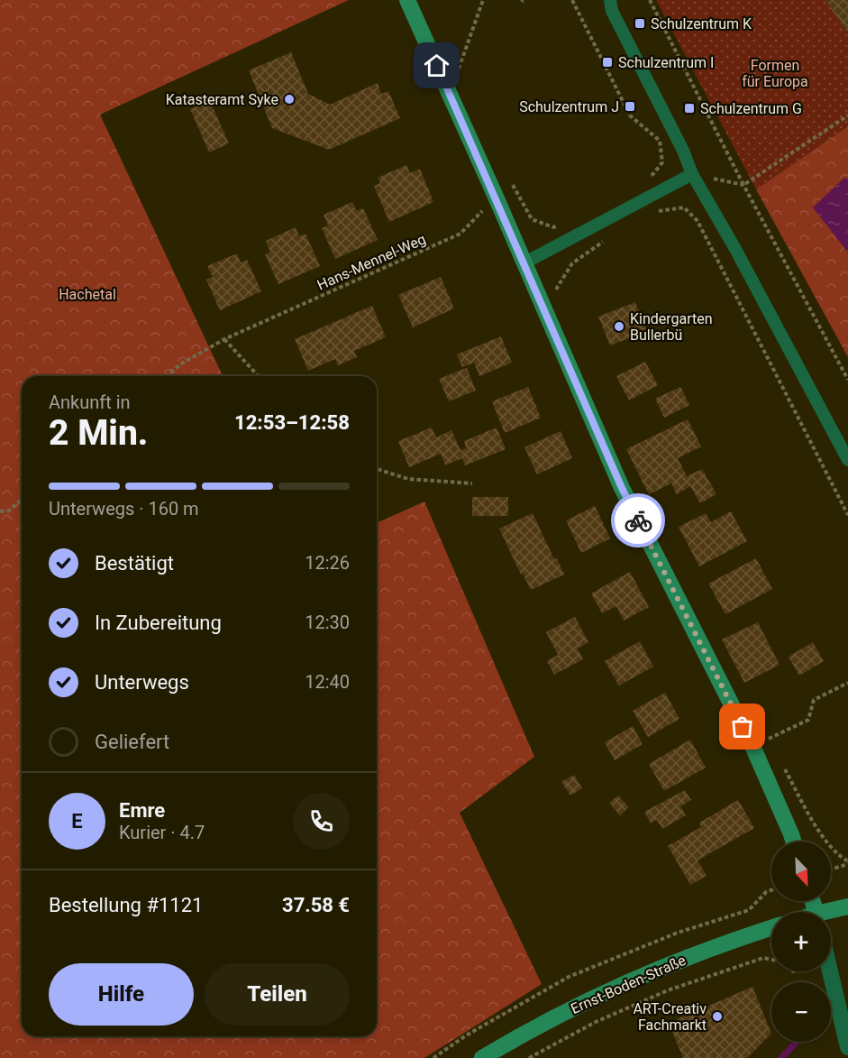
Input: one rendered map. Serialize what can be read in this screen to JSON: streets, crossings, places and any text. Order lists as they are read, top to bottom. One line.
{"streets":{"street":["Ernst-Boden-Straße"],"path":["Hans-Mennel-Weg"]},"parks":["Formen für Europa","Hachetal"],"places":{"transit":["Schulzentrum K","Schulzentrum I","Schulzentrum J","Schulzentrum G"],"other":["Katasteramt Syke","Kindergarten Bullerbü","ART-Creativ Fachmarkt"]},"north":"bottom right","page":{"heading":["2 Min.","Ankunft in","12:53–12:58"],"panel":["Emre","Kurier · 4.7","Bestellung #1121","37.58 €"],"bar":"Unterwegs · 160 m","list":[["Bestätigt","12:26"],["In Zubereitung","12:30"],["Unterwegs","12:40"],"Geliefert"],"round":"E","map_buttons":["+","−"],"buttons":["Hilfe","Teilen"]}}
